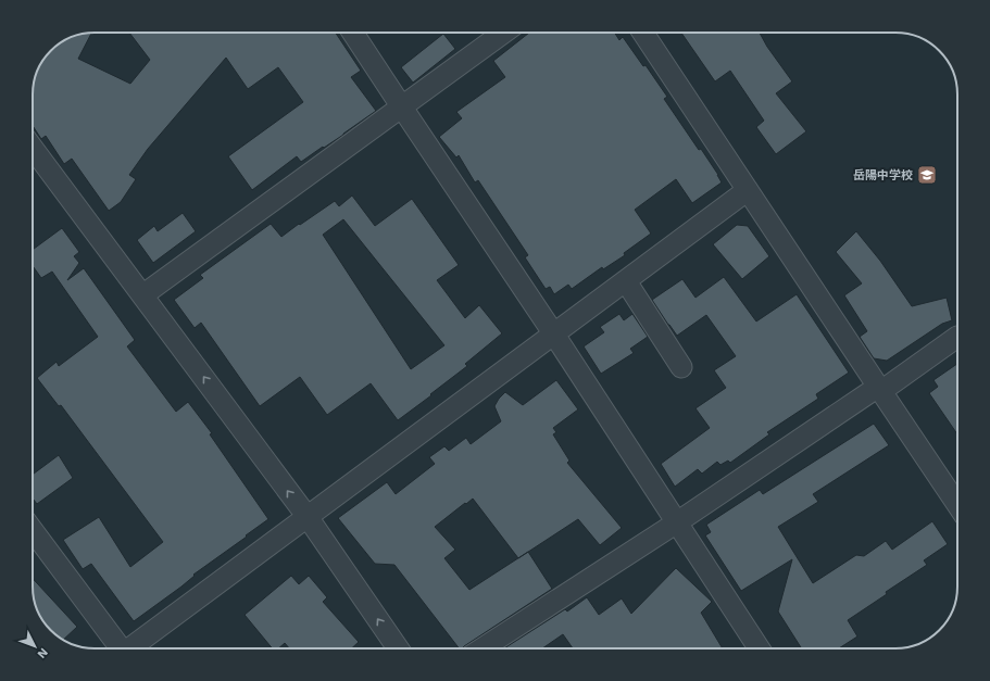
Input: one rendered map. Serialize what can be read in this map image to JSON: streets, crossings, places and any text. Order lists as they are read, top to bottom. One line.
{"places":{"school or university":["岳陽中学校"]},"north":"bottom right"}
